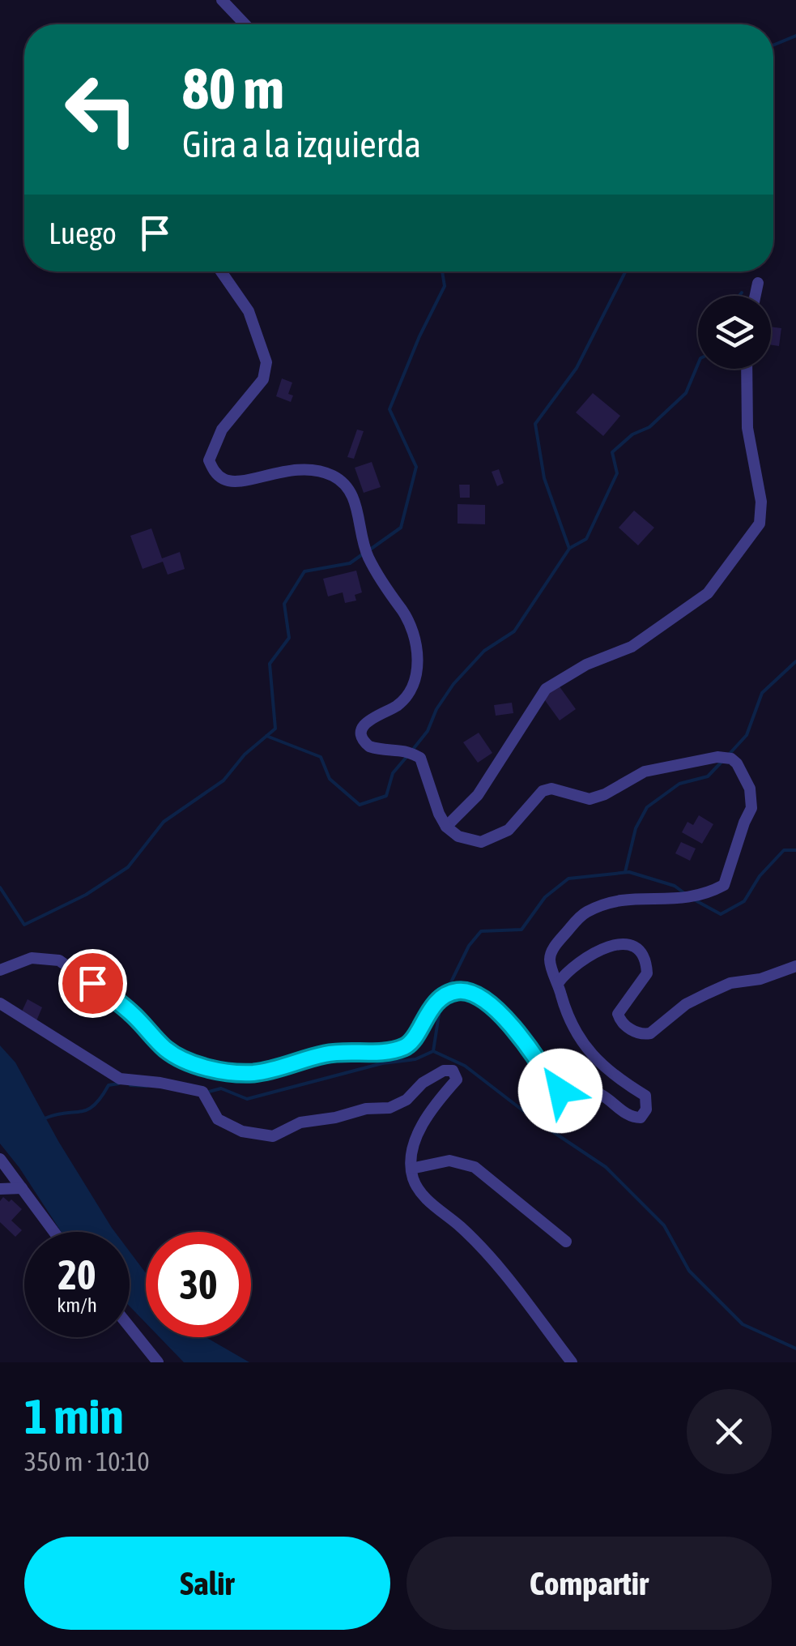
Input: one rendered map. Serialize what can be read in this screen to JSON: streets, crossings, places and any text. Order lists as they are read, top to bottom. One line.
{"page":{"turn":["80 m","Gira a la izquierda"],"then":"Luego","speed":"20 km/h","limit":"30","heading":["1 min","350 m · 10:10"],"buttons":["Salir","Compartir"]}}
